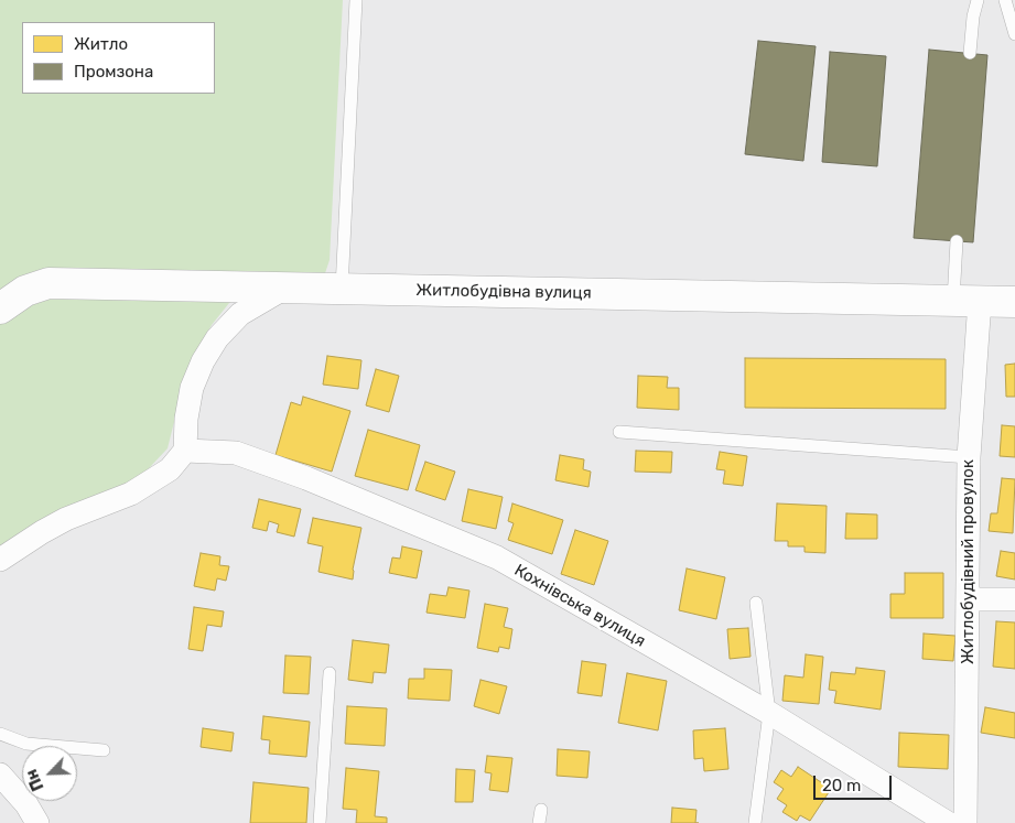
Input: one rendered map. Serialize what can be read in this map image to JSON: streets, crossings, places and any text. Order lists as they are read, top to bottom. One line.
{"streets":{"street":["Житлобудівна вулиця","Житлобудівний провулок","Кохнівська вулиця"]},"crossings":[["Житлобудівна вулиця","Житлобудівний провулок"]],"legend":["Житло","Промзона"],"scale_bar":"20 m","north":"bottom left"}
